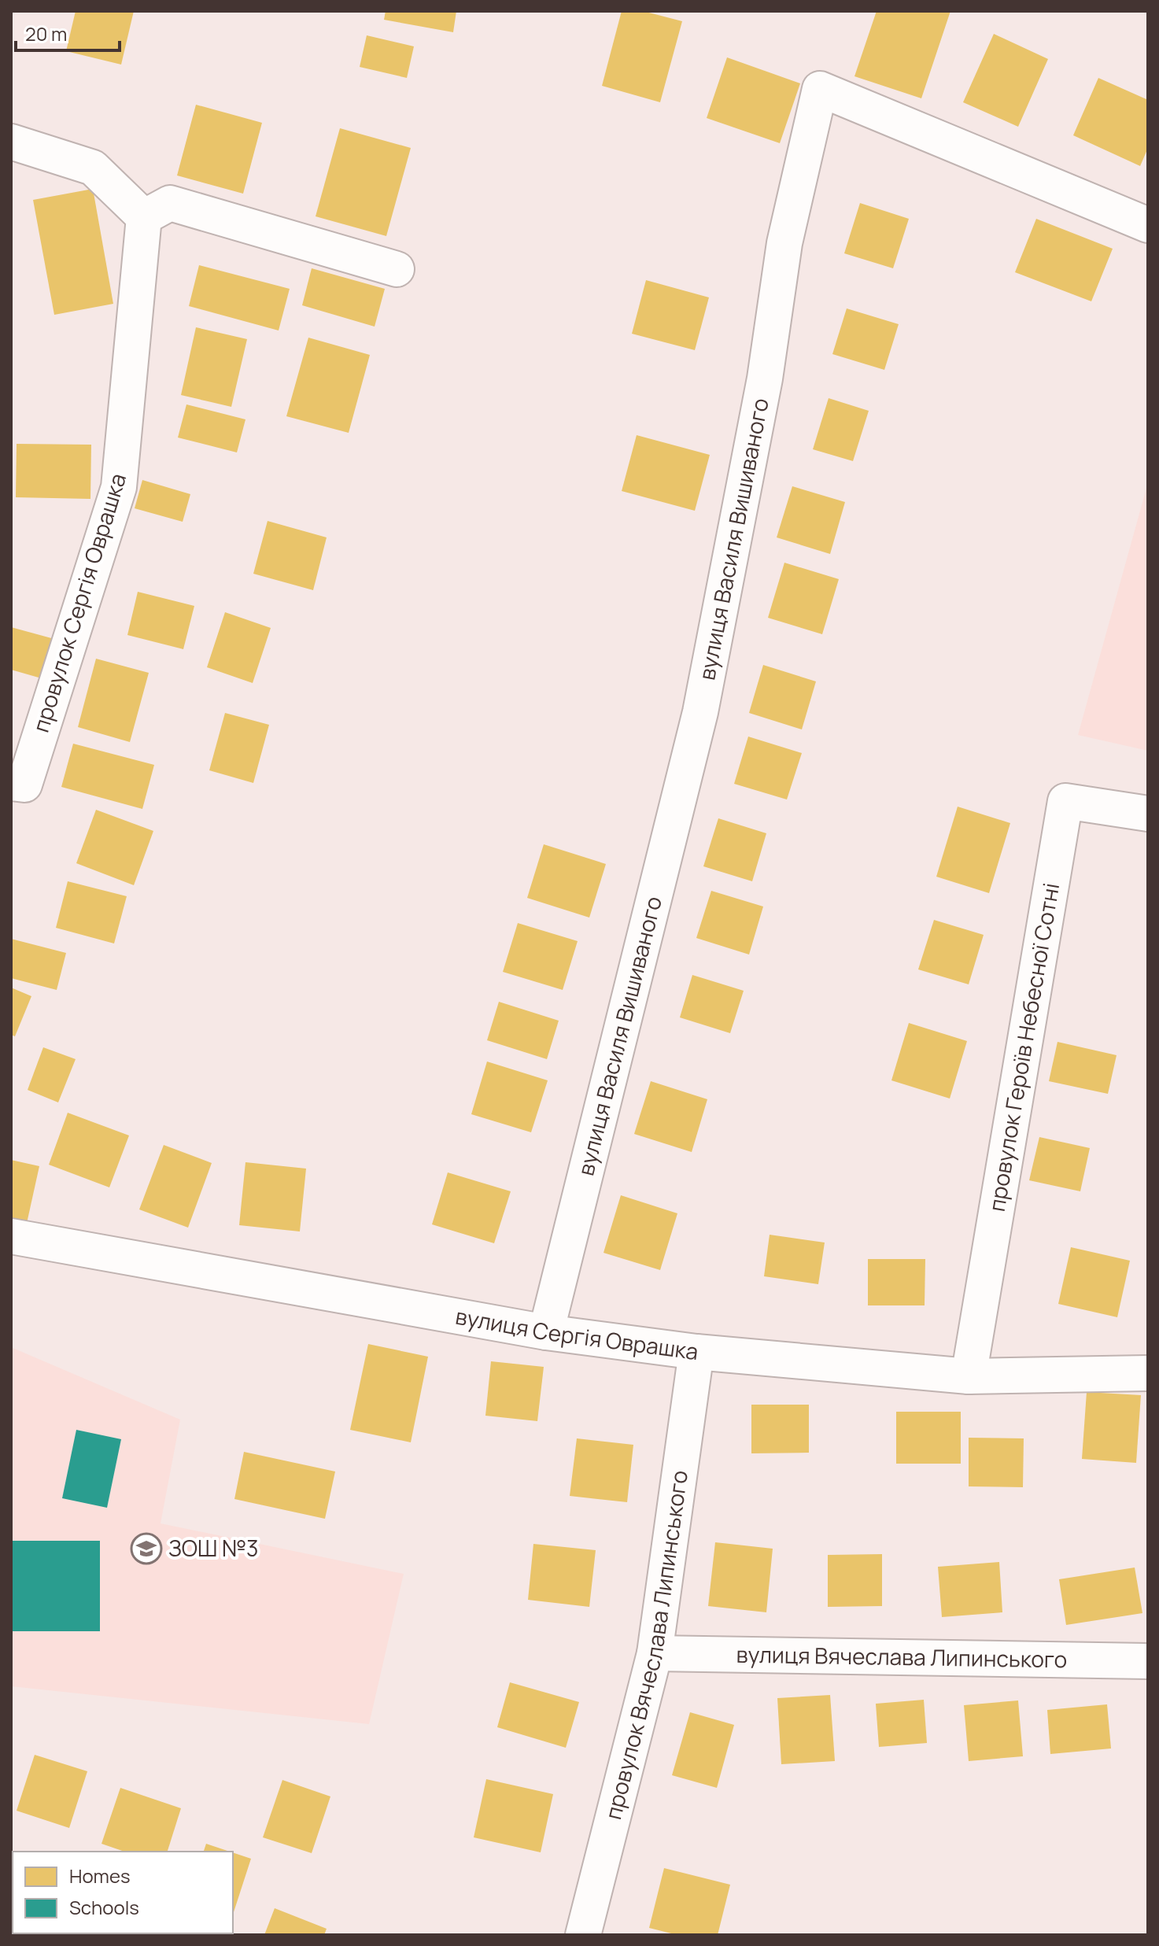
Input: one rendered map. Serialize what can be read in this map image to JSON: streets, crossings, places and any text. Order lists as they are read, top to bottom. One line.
{"streets":{"street":["вулиця Василя Вишиваного","провулок Сергія Оврашка","провулок Героїв Небесної Сотні","вулиця Сергія Оврашка","провулок Вячеслава Липинського","вулиця Вячеслава Липинського"]},"crossings":[["вулиця Василя Вишиваного","вулиця Сергія Оврашка"],["провулок Героїв Небесної Сотні","вулиця Сергія Оврашка"],["вулиця Сергія Оврашка","провулок Вячеслава Липинського"],["провулок Вячеслава Липинського","вулиця Вячеслава Липинського"]],"places":{"school or university":["ЗОШ №3"]},"legend":["Homes","Schools"],"scale_bar":"20 m"}
